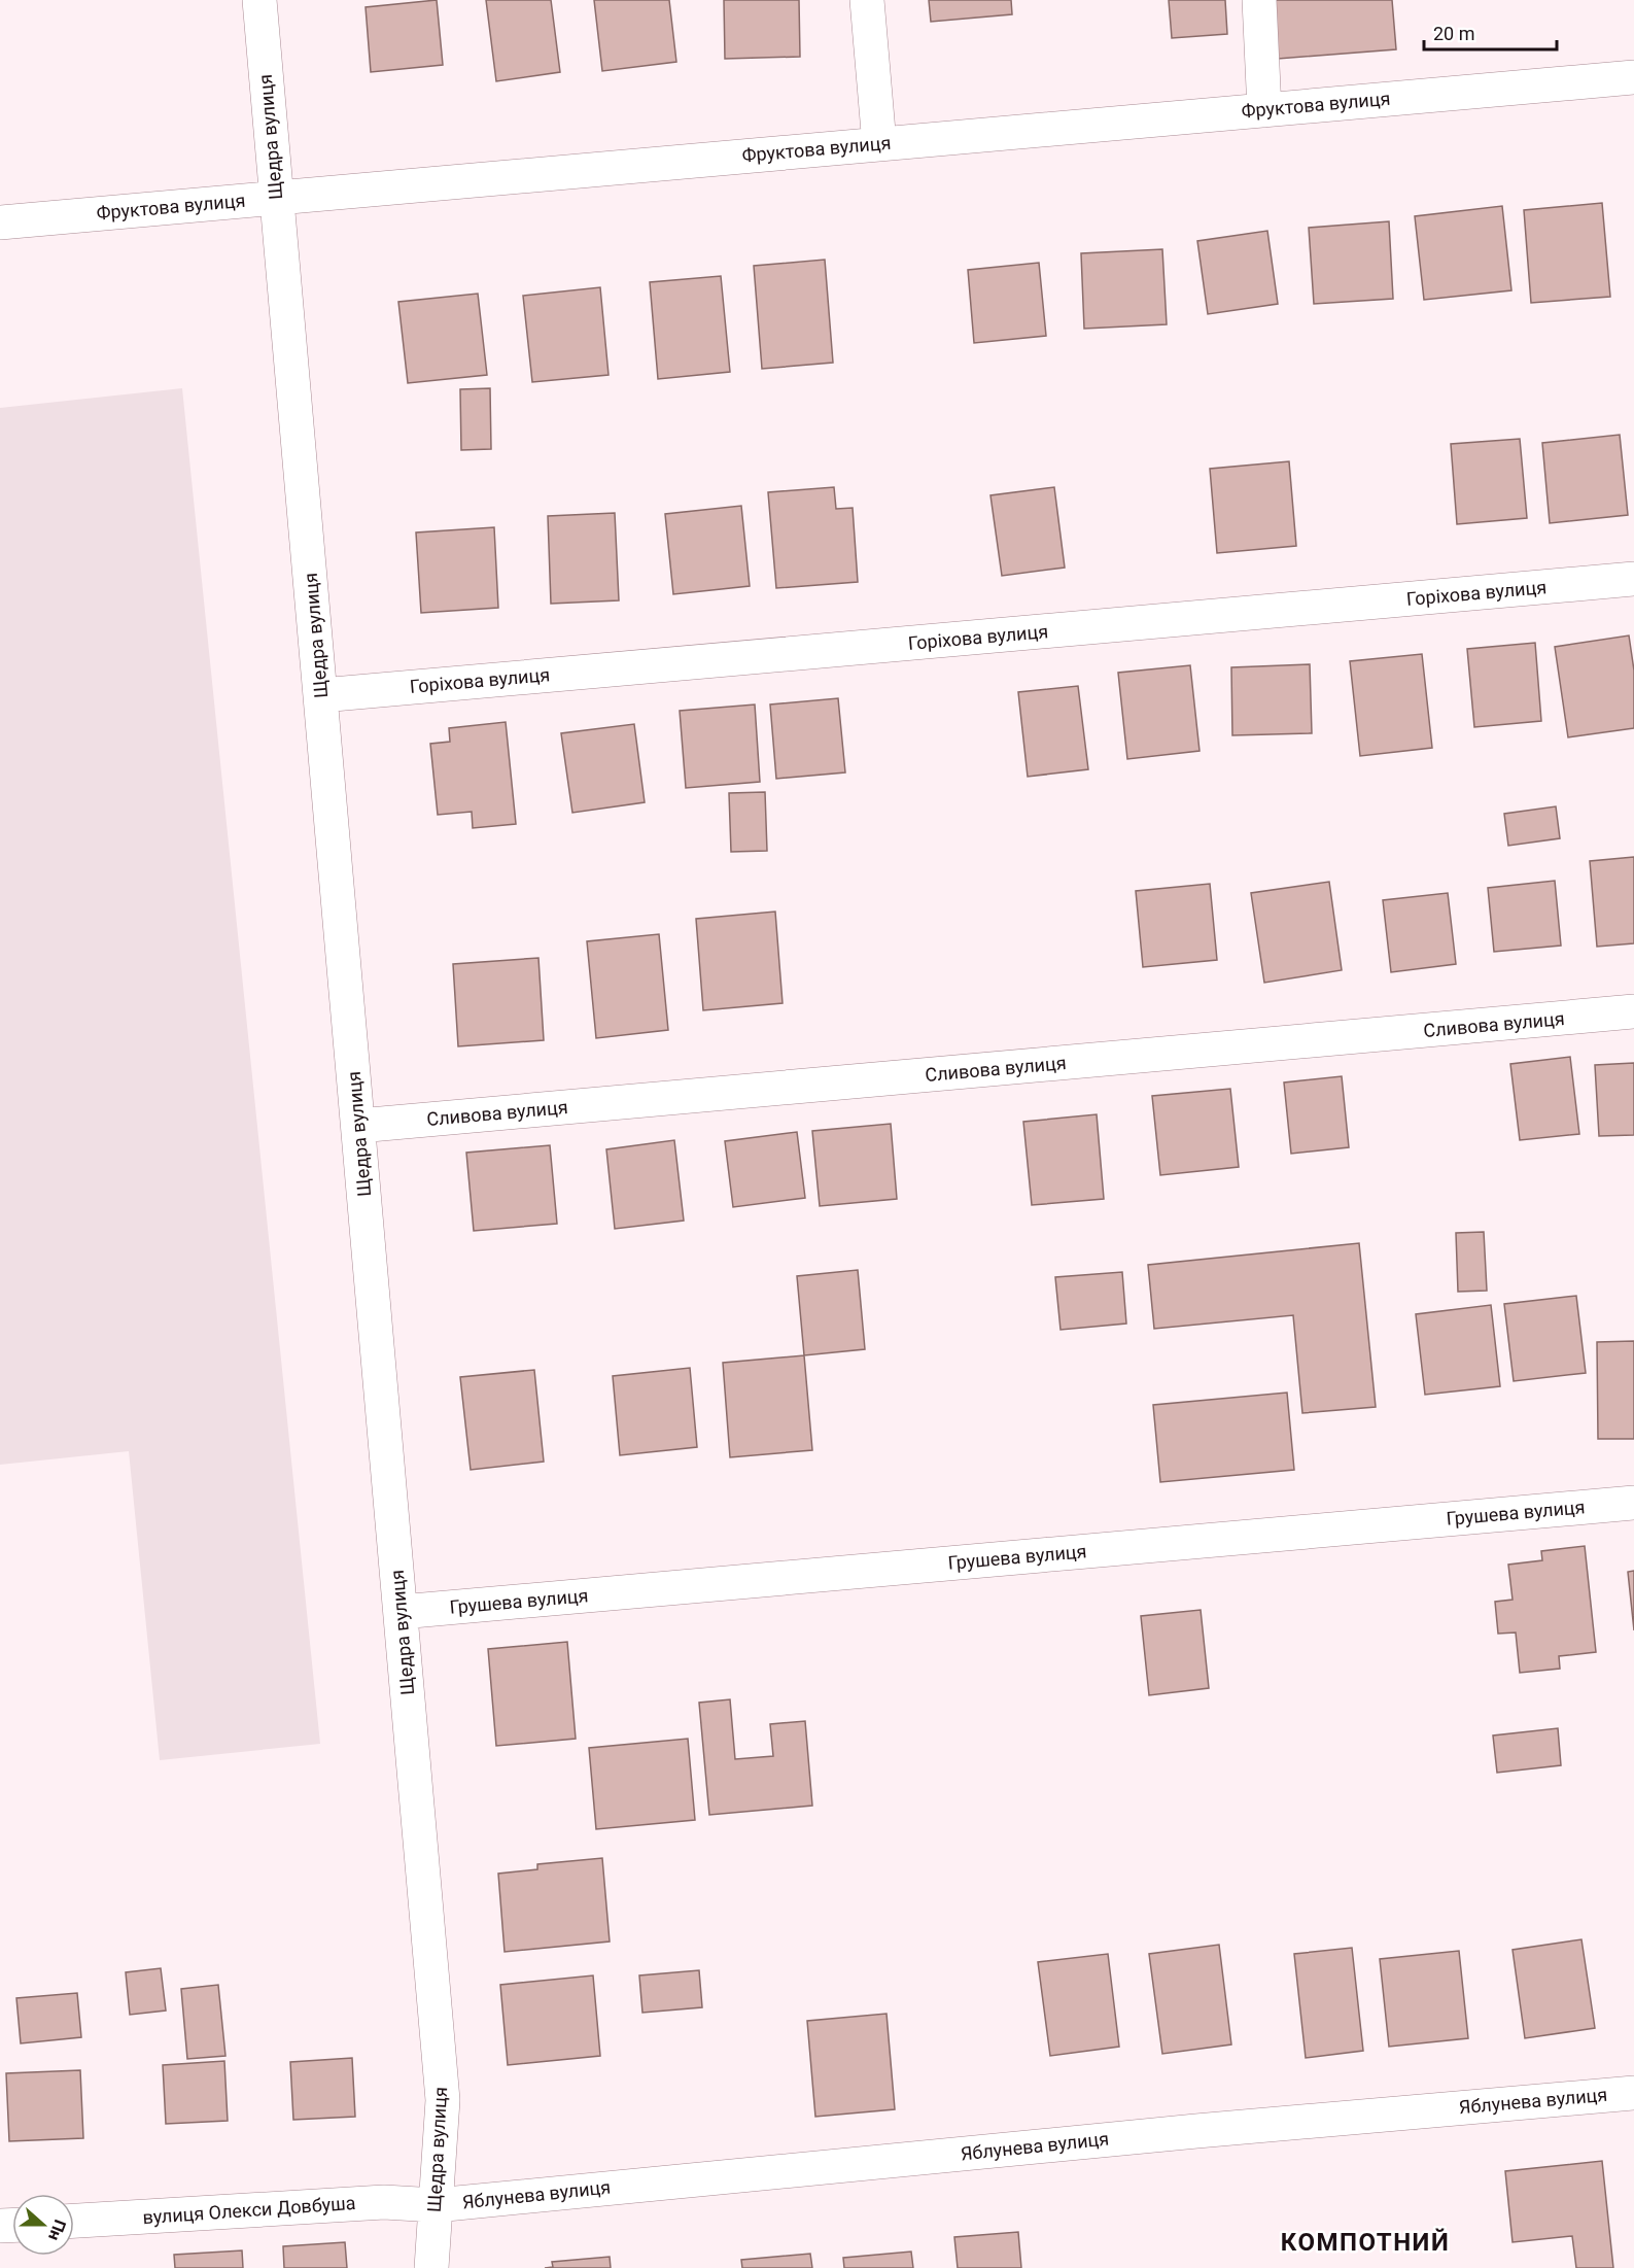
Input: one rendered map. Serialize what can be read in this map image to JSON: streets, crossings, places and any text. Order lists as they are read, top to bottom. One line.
{"streets":{"street":["Фруктова вулиця","Щедра вулиця","Горіхова вулиця","Сливова вулиця","Грушева вулиця","Яблунева вулиця","вулиця Олекси Довбуша"]},"crossings":[["Фруктова вулиця","Щедра вулиця"],["Щедра вулиця","Горіхова вулиця"],["Щедра вулиця","Сливова вулиця"],["Щедра вулиця","Грушева вулиця"],["Щедра вулиця","Яблунева вулиця"],["Щедра вулиця","вулиця Олекси Довбуша"],["Яблунева вулиця","вулиця Олекси Довбуша"]],"districts":["КОМПОТНИЙ"],"scale_bar":"20 m","north":"right"}
